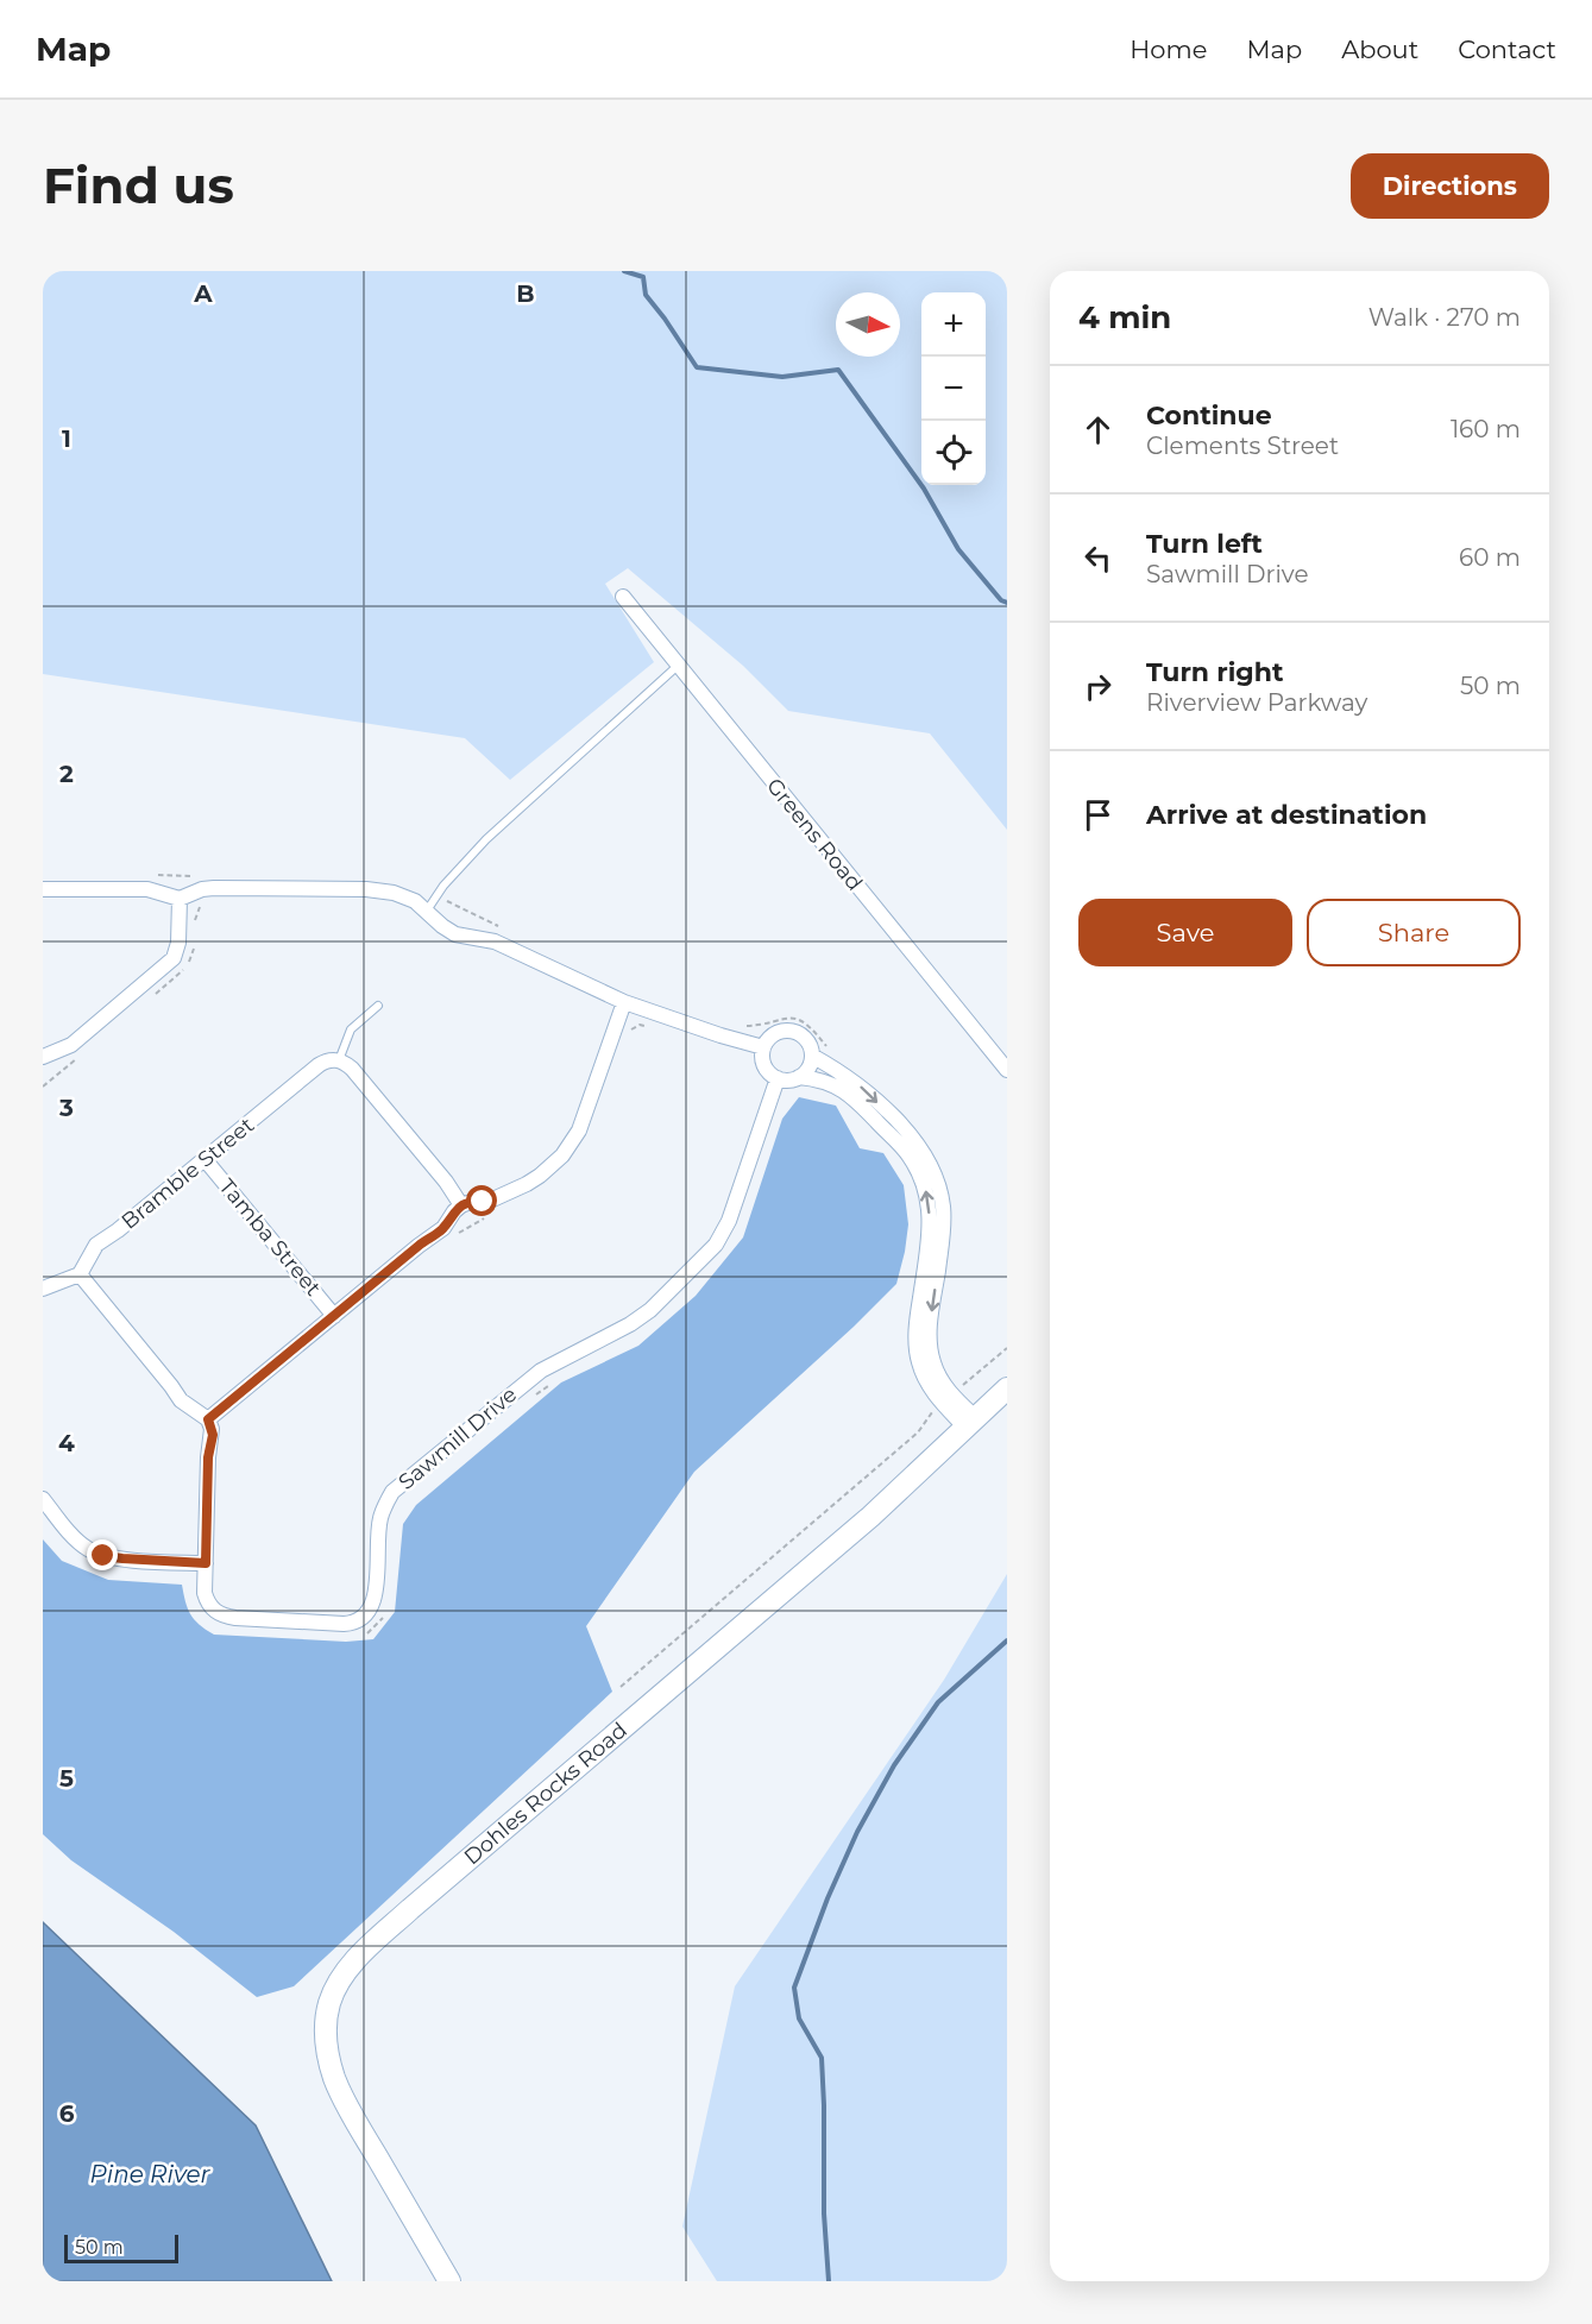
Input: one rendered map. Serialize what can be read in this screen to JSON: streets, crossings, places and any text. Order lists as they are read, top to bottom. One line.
{"streets":{"street":["Greens Road","Bramble Street","Tamba Street","Sawmill Drive","Dohles Rocks Road"]},"crossings":[["Bramble Street","Tamba Street"]],"water":["Pine River"],"scale_bar":"50 m","north":"right","page":{"header":"Map","nav":["Home","Map","About","Contact"],"buttons":["Directions",["Save","Share"]],"title":"Find us","heading":["4 min","Walk · 270 m"],"map_buttons":["+","−"],"list":[["Continue","Clements Street","160 m"],["Turn left","Sawmill Drive","60 m"],["Turn right","Riverview Parkway","50 m"],"Arrive at destination"],"scale":"50 m"},"grid":{"columns":["A","B"],"rows":["1","2","3","4","5","6"]}}
